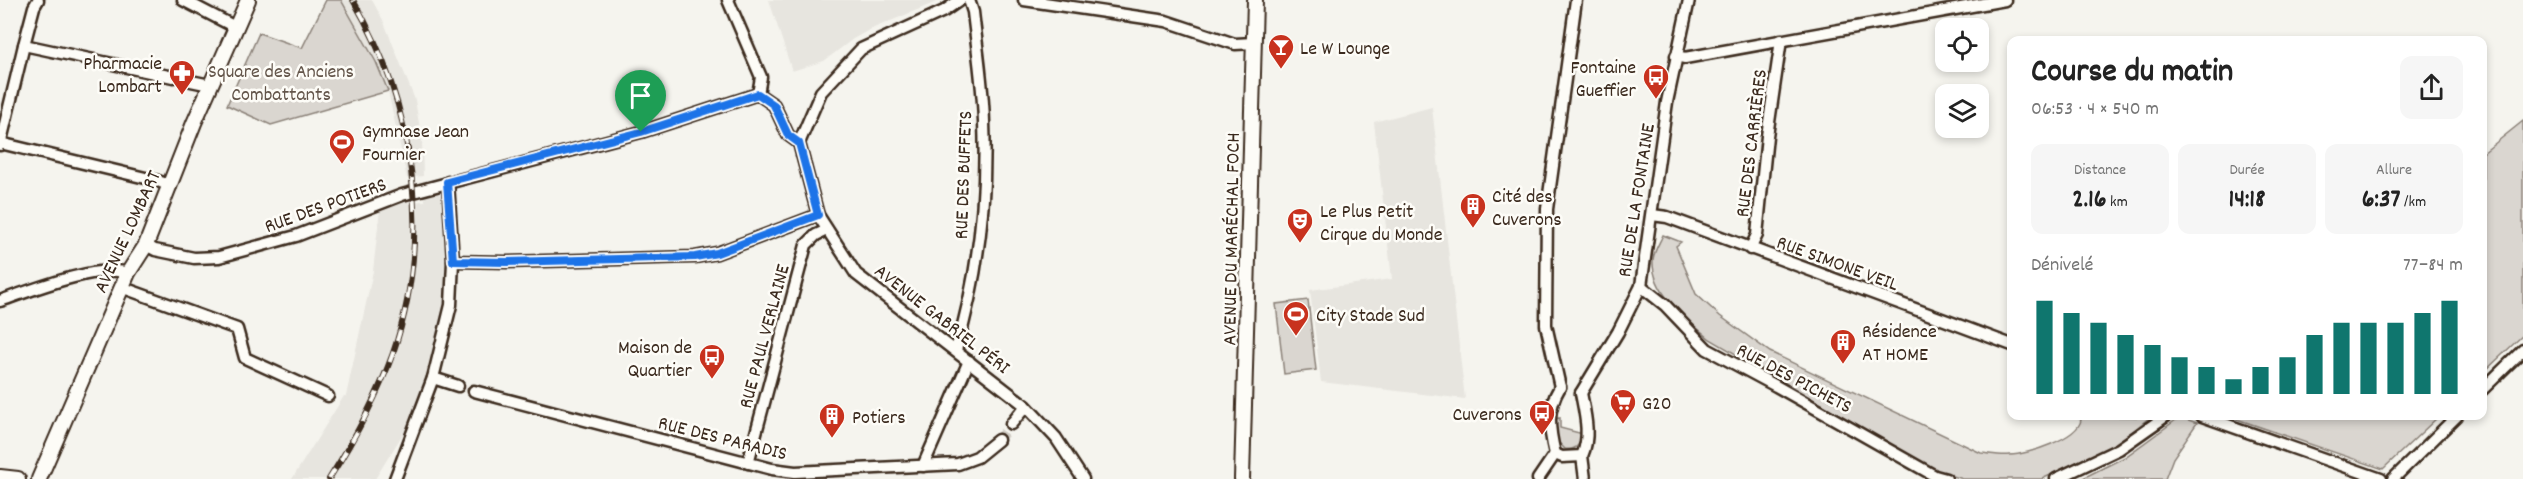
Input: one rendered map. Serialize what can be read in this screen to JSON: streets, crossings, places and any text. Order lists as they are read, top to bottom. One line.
{"streets":{"main road":["AVENUE LOMBART","AVENUE DU MARÉCHAL FOCH"],"street":["RUE DES CARRIÈRES","RUE DES BUFFETS","RUE DE LA FONTAINE","RUE DES POTIERS","RUE SIMONE VEIL","AVENUE GABRIEL PÉRI","RUE PAUL VERLAINE","RUE DES PICHETS","RUE DES PARADIS"]},"crossings":[["RUE DES CARRIÈRES","RUE SIMONE VEIL"],["RUE DES BUFFETS","AVENUE GABRIEL PÉRI"],["RUE DE LA FONTAINE","RUE SIMONE VEIL"],["RUE DE LA FONTAINE","RUE DES PICHETS"],["RUE DES POTIERS","AVENUE LOMBART"],["AVENUE GABRIEL PÉRI","RUE PAUL VERLAINE"],["RUE PAUL VERLAINE","RUE DES PARADIS"]],"parks":["Square des Anciens Combattants"],"places":{"bar":["Le W Lounge"],"pharmacy":["Pharmacie Lombart"],"bus stop":["Fontaine Gueffier","Maison de Quartier","Cuverons"],"sports":["Gymnase Jean Fournier","City Stade Sud"],"building":["Cité des Cuverons","Résidence AT HOME","Potiers"],"theatre":["Le Plus Petit Cirque du Monde"],"supermarket":["G20"]},"page":{"heading":["Course du matin","06:53 · 4 × 540 m"],"stats":[["Distance","2.16 km"],["Durée","14:18"],["Allure","6:37 /km"]],"chart":["Dénivelé","77–84 m"]}}
